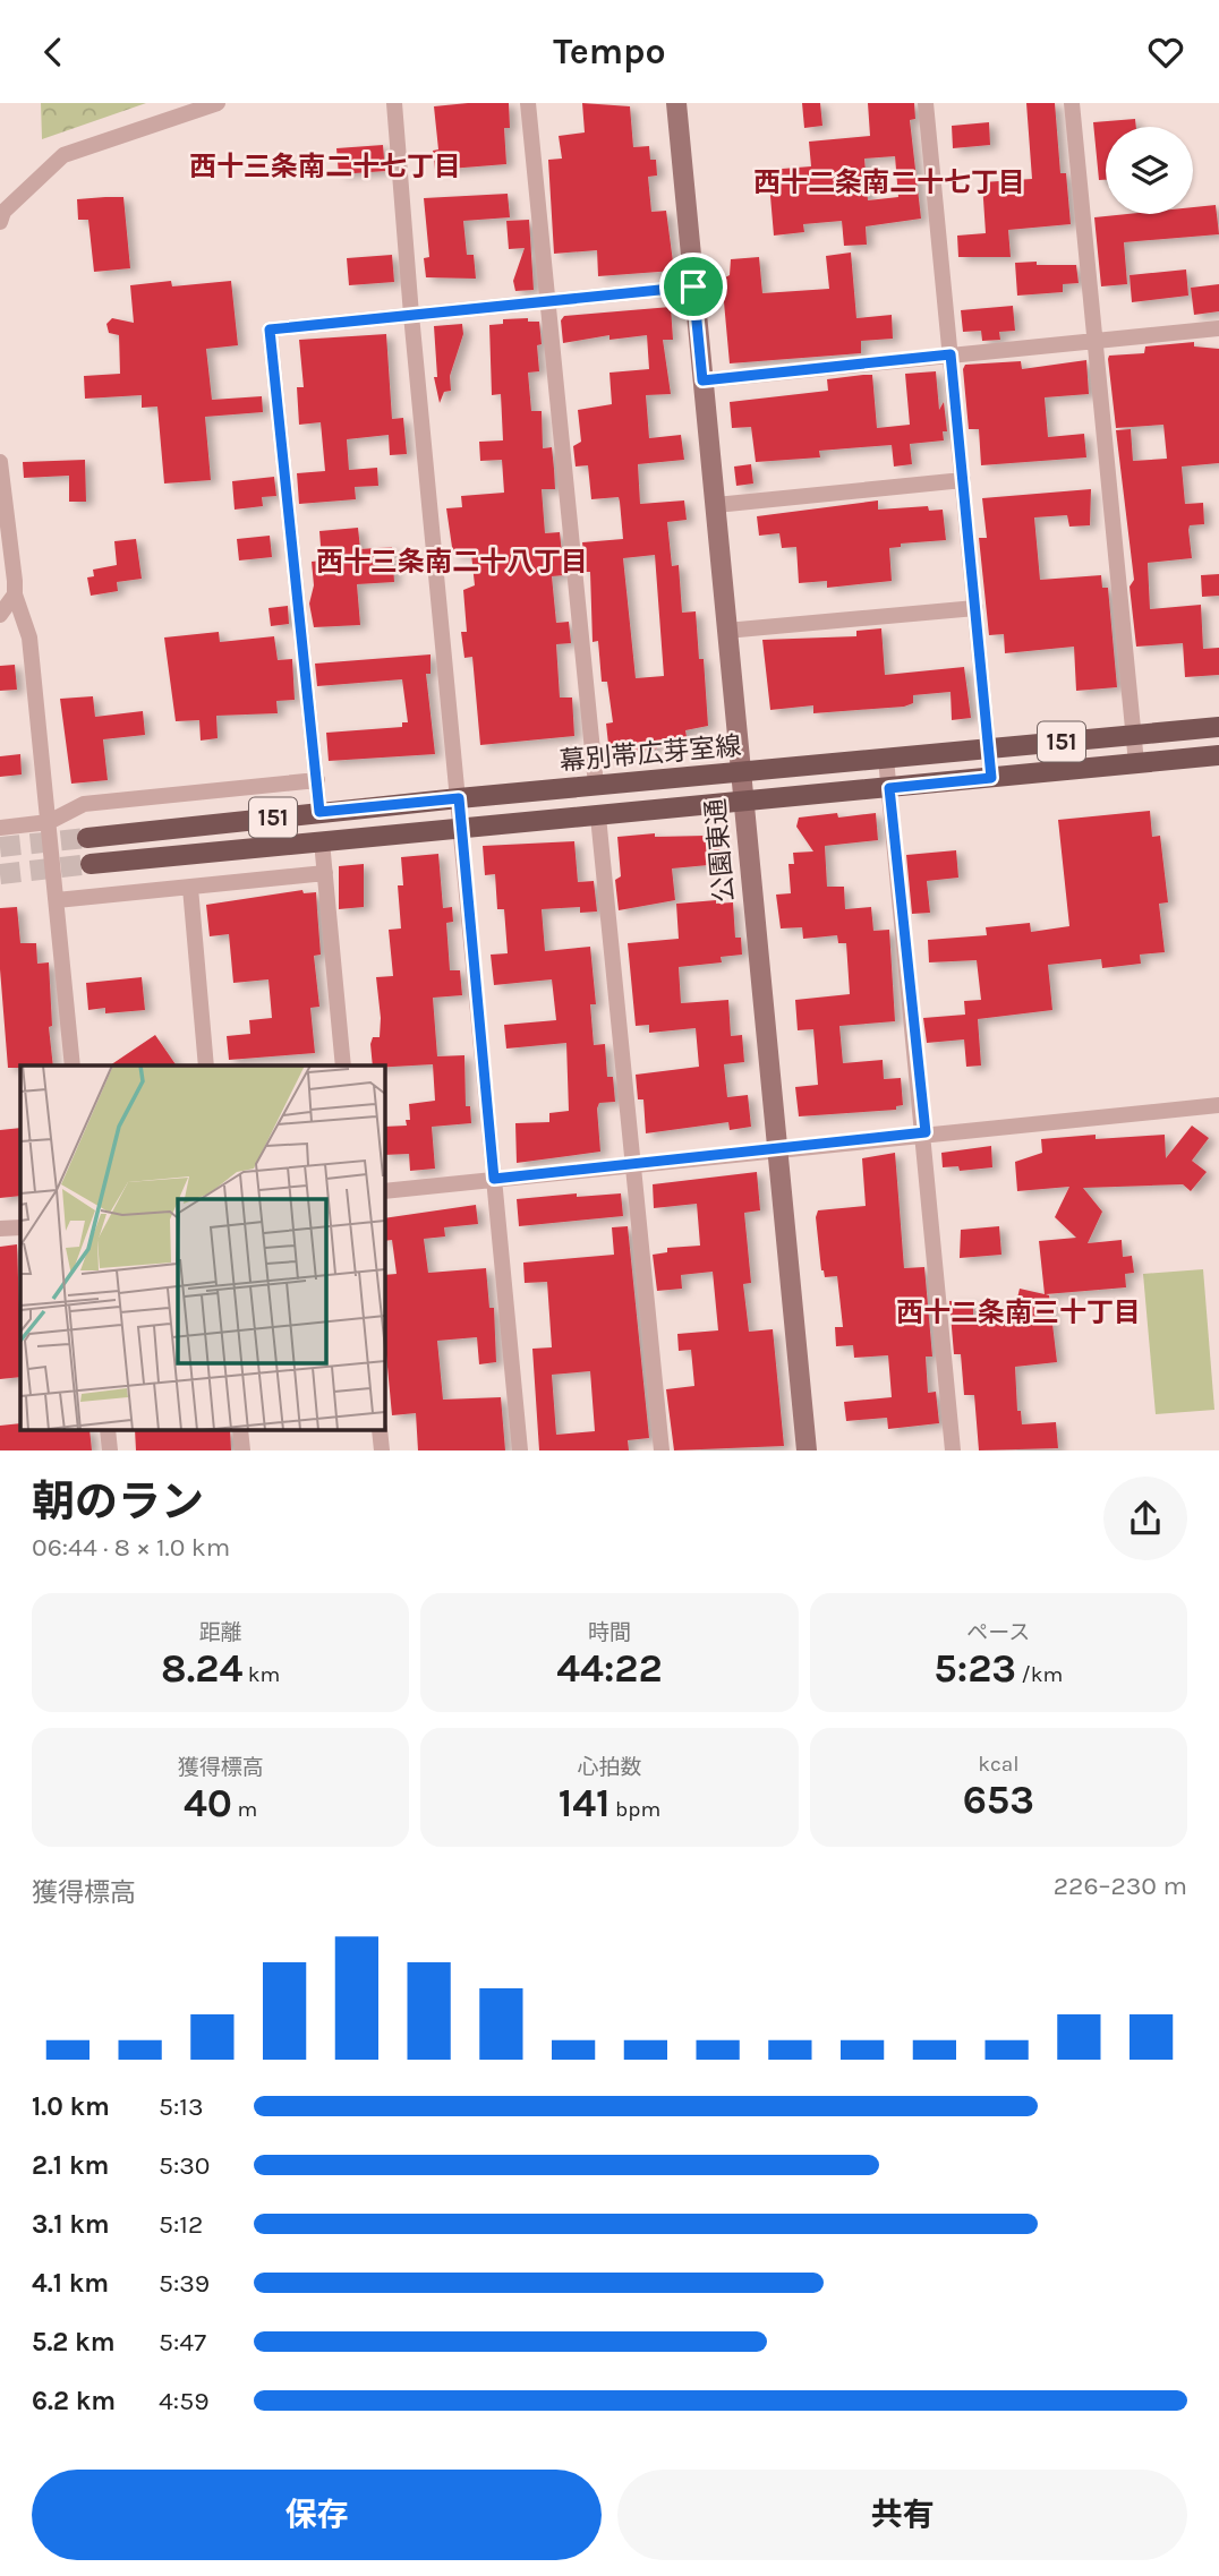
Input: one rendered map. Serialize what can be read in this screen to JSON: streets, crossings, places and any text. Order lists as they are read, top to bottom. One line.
{"streets":{"main road":["151","幕別帯広芽室線"],"street":["公園東通"]},"crossings":[["151","公園東通"],["幕別帯広芽室線","公園東通"]],"districts":["西十三条南二十七丁目","西十二条南二十七丁目","西十三条南二十八丁目","西十二条南三十丁目"],"page":{"header":"Tempo","heading":["朝のラン","06:44 · 8 × 1.0 km"],"stats":[["距離","8.24 km"],["時間","44:22"],["ペース","5:23 /km"],["獲得標高","40 m"],["心拍数","141 bpm"],["kcal","653"]],"chart":["獲得標高","226–230 m"],"list":[{"name":"1.0 km","note":"5:13"},{"name":"2.1 km","note":"5:30"},{"name":"3.1 km","note":"5:12"},{"name":"4.1 km","note":"5:39"},{"name":"5.2 km","note":"5:47"},{"name":"6.2 km","note":"4:59"}],"buttons":["保存","共有"]}}
